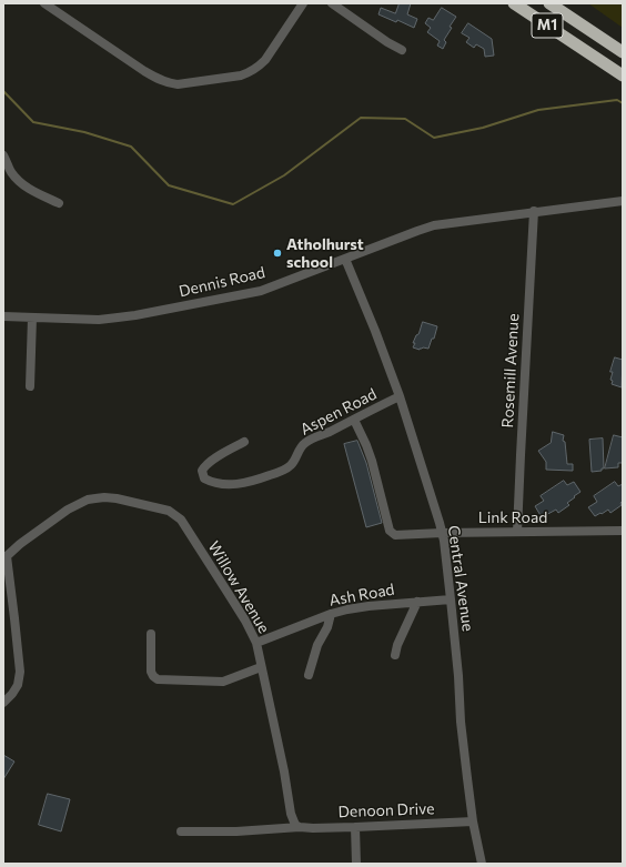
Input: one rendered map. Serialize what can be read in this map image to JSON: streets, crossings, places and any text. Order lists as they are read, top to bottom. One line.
{"streets":{"highway":["M1"],"street":["Dennis Road","Rosemill Avenue","Aspen Road","Link Road","Central Avenue","Willow Avenue","Ash Road","Denoon Drive"]},"crossings":[["Dennis Road","Rosemill Avenue"],["Dennis Road","Central Avenue"],["Rosemill Avenue","Link Road"],["Aspen Road","Link Road"],["Aspen Road","Central Avenue"],["Link Road","Central Avenue"],["Central Avenue","Ash Road"],["Central Avenue","Denoon Drive"],["Willow Avenue","Ash Road"],["Willow Avenue","Denoon Drive"]],"places":["Atholhurst school"]}
